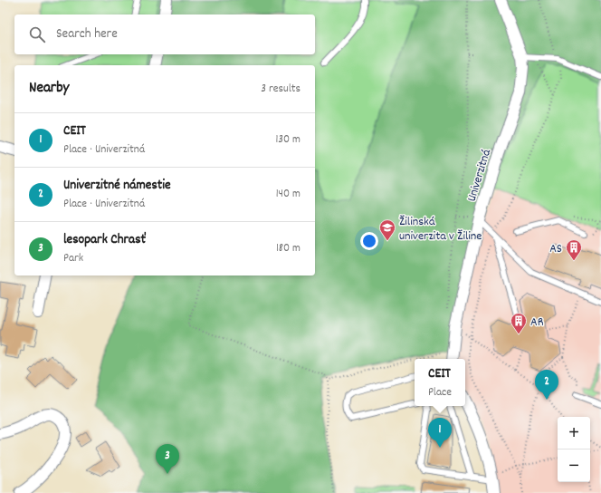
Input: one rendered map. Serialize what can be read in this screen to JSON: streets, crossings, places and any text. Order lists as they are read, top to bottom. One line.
{"streets":{"street":["Univerzitná"]},"places":{"school or university":["Žilinská univerzita v Žiline"],"building":["AS","AR"]},"page":{"search":"Search here","heading":["Nearby","3 results"],"list":[{"mark":"1","name":"CEIT","note":"Place · Univerzitná","value":"130 m"},{"mark":"2","name":"Univerzitné námestie","note":"Place · Univerzitná","value":"140 m"},{"mark":"3","name":"lesopark Chrasť","note":"Park","value":"180 m"}],"popup":["CEIT","Place"],"pins":["2","1","3"],"map_buttons":["+","−"]}}
